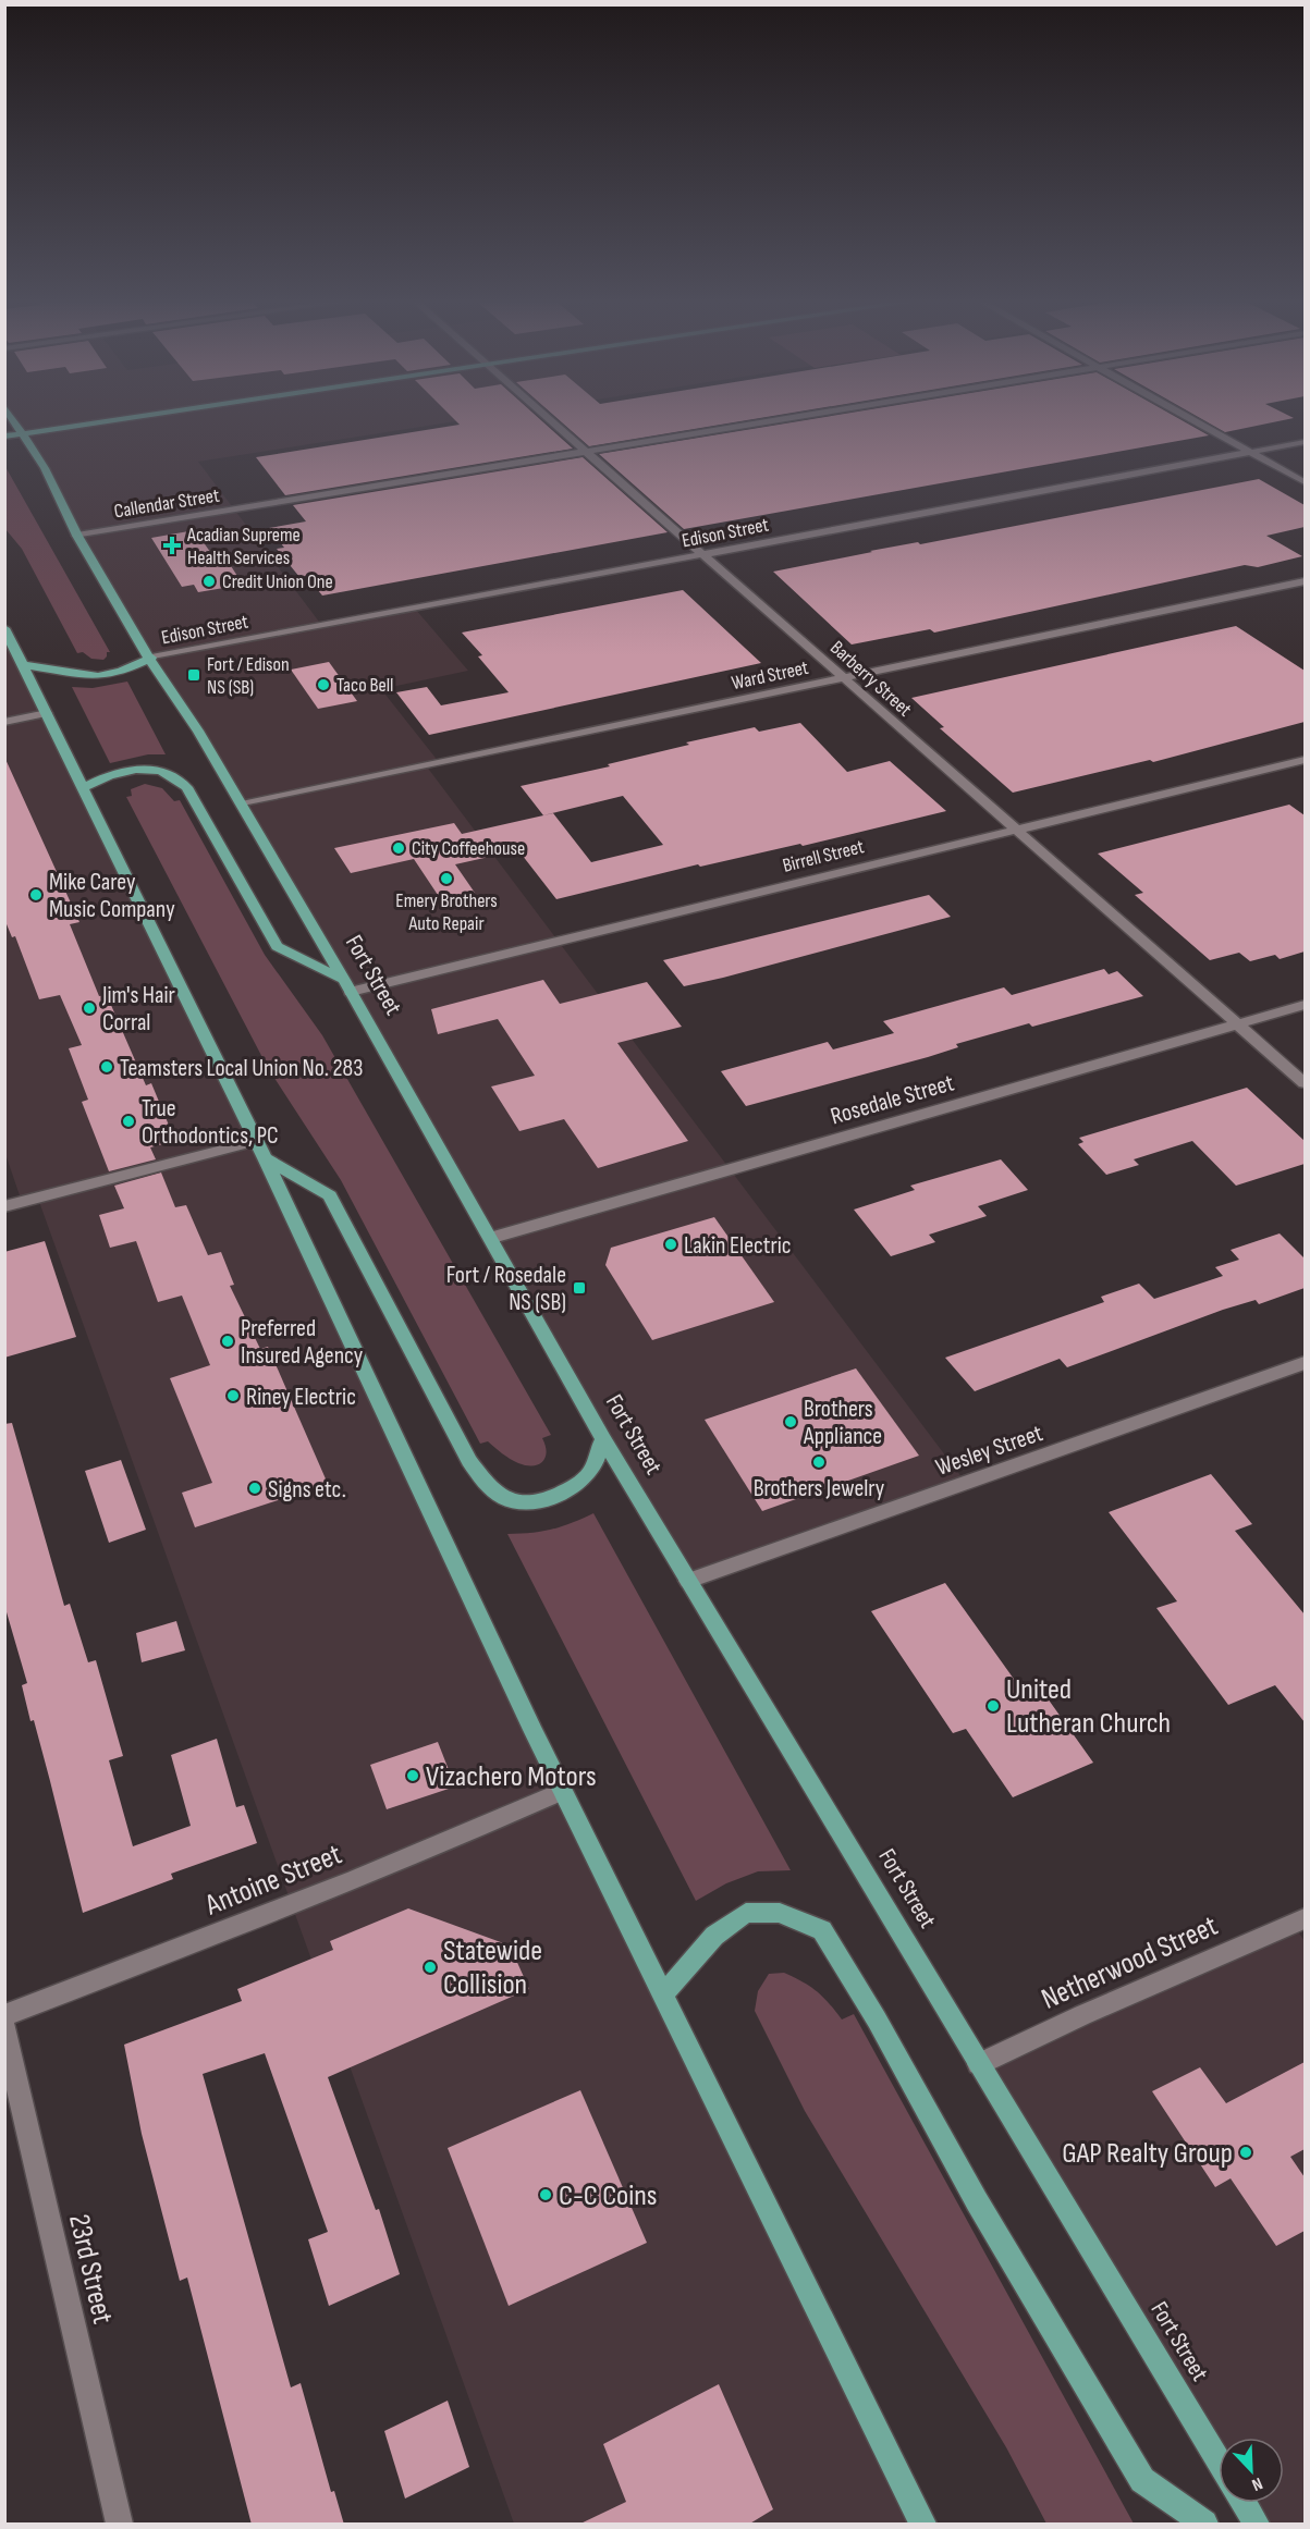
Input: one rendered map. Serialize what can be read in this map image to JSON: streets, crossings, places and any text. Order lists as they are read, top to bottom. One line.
{"streets":{"main road":["Fort Street"],"street":["Callendar Street","Edison Street","Ward Street","Barberry Street","Birrell Street","Rosedale Street","Wesley Street","Antoine Street","Netherwood Street","23rd Street"]},"crossings":[["Callendar Street","Barberry Street"],["Callendar Street","Fort Street"],["Edison Street","Barberry Street"],["Edison Street","Fort Street"],["Ward Street","Barberry Street"],["Ward Street","Fort Street"],["Barberry Street","Birrell Street"],["Barberry Street","Rosedale Street"],["Birrell Street","Fort Street"],["Fort Street","Rosedale Street"],["Fort Street","Wesley Street"],["Fort Street","Netherwood Street"]],"places":{"health":["Acadian Supreme Health Services"],"other":["Credit Union One","Taco Bell","City Coffeehouse","Emery Brothers Auto Repair","Mike Carey Music Company","Jim's Hair Corral","Teamsters Local Union No. 283","True Orthodontics, PC","Lakin Electric","Preferred Insured Agency","Riney Electric","Brothers Appliance","Brothers Jewelry","Signs etc.","United Lutheran Church","Vizachero Motors","Statewide Collision","GAP Realty Group","C-C Coins"],"transit":["Fort / Edison NS (SB)","Fort / Rosedale NS (SB)"]},"north":"bottom right"}
